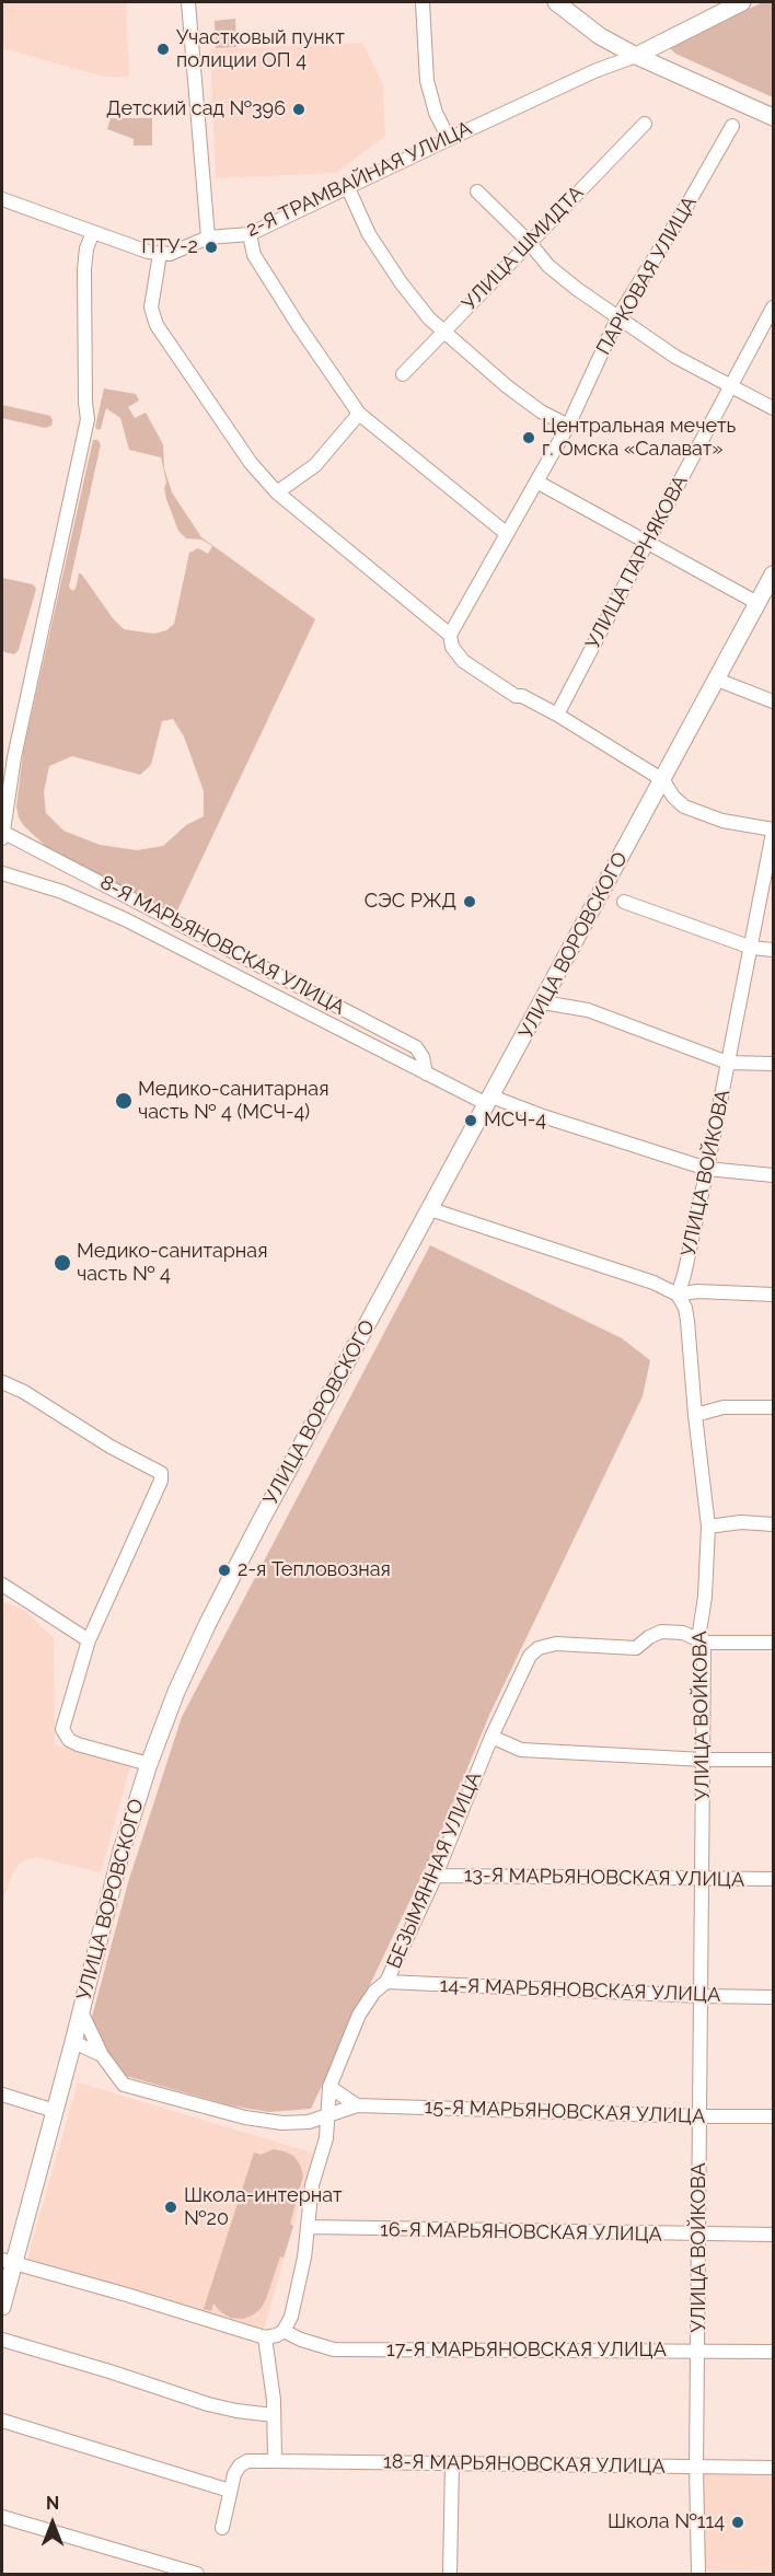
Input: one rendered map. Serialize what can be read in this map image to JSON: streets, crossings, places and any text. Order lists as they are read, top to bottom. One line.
{"streets":{"main road":["УЛИЦА ВОРОВСКОГО"],"street":["2-Я ТРАМВАЙНАЯ УЛИЦА","УЛИЦА ШМИДТА","ПАРКОВАЯ УЛИЦА","УЛИЦА ПАРНЯКОВА","8-Я МАРЬЯНОВСКАЯ УЛИЦА","УЛИЦА ВОЙКОВА","БЕЗЫМЯННАЯ УЛИЦА","13-Я МАРЬЯНОВСКАЯ УЛИЦА","14-Я МАРЬЯНОВСКАЯ УЛИЦА","15-Я МАРЬЯНОВСКАЯ УЛИЦА","16-Я МАРЬЯНОВСКАЯ УЛИЦА","17-Я МАРЬЯНОВСКАЯ УЛИЦА","18-Я МАРЬЯНОВСКАЯ УЛИЦА"]},"crossings":[["8-Я МАРЬЯНОВСКАЯ УЛИЦА","УЛИЦА ВОРОВСКОГО"],["8-Я МАРЬЯНОВСКАЯ УЛИЦА","УЛИЦА ВОЙКОВА"],["УЛИЦА ВОРОВСКОГО","15-Я МАРЬЯНОВСКАЯ УЛИЦА"],["УЛИЦА ВОЙКОВА","13-Я МАРЬЯНОВСКАЯ УЛИЦА"],["УЛИЦА ВОЙКОВА","14-Я МАРЬЯНОВСКАЯ УЛИЦА"],["УЛИЦА ВОЙКОВА","15-Я МАРЬЯНОВСКАЯ УЛИЦА"],["УЛИЦА ВОЙКОВА","16-Я МАРЬЯНОВСКАЯ УЛИЦА"],["УЛИЦА ВОЙКОВА","17-Я МАРЬЯНОВСКАЯ УЛИЦА"],["УЛИЦА ВОЙКОВА","18-Я МАРЬЯНОВСКАЯ УЛИЦА"],["БЕЗЫМЯННАЯ УЛИЦА","13-Я МАРЬЯНОВСКАЯ УЛИЦА"],["БЕЗЫМЯННАЯ УЛИЦА","14-Я МАРЬЯНОВСКАЯ УЛИЦА"],["БЕЗЫМЯННАЯ УЛИЦА","15-Я МАРЬЯНОВСКАЯ УЛИЦА"],["БЕЗЫМЯННАЯ УЛИЦА","16-Я МАРЬЯНОВСКАЯ УЛИЦА"],["БЕЗЫМЯННАЯ УЛИЦА","17-Я МАРЬЯНОВСКАЯ УЛИЦА"]],"places":["Участковый пункт полиции ОП 4","Детский сад №396","ПТУ-2","Центральная мечеть г. Омска «Салават»","СЭС РЖД","Медико-санитарная часть № 4 (МСЧ-4)","МСЧ-4","Медико-санитарная часть № 4","2-я Тепловозная","Школа-интернат №20","Школа №114"],"north":"top"}
